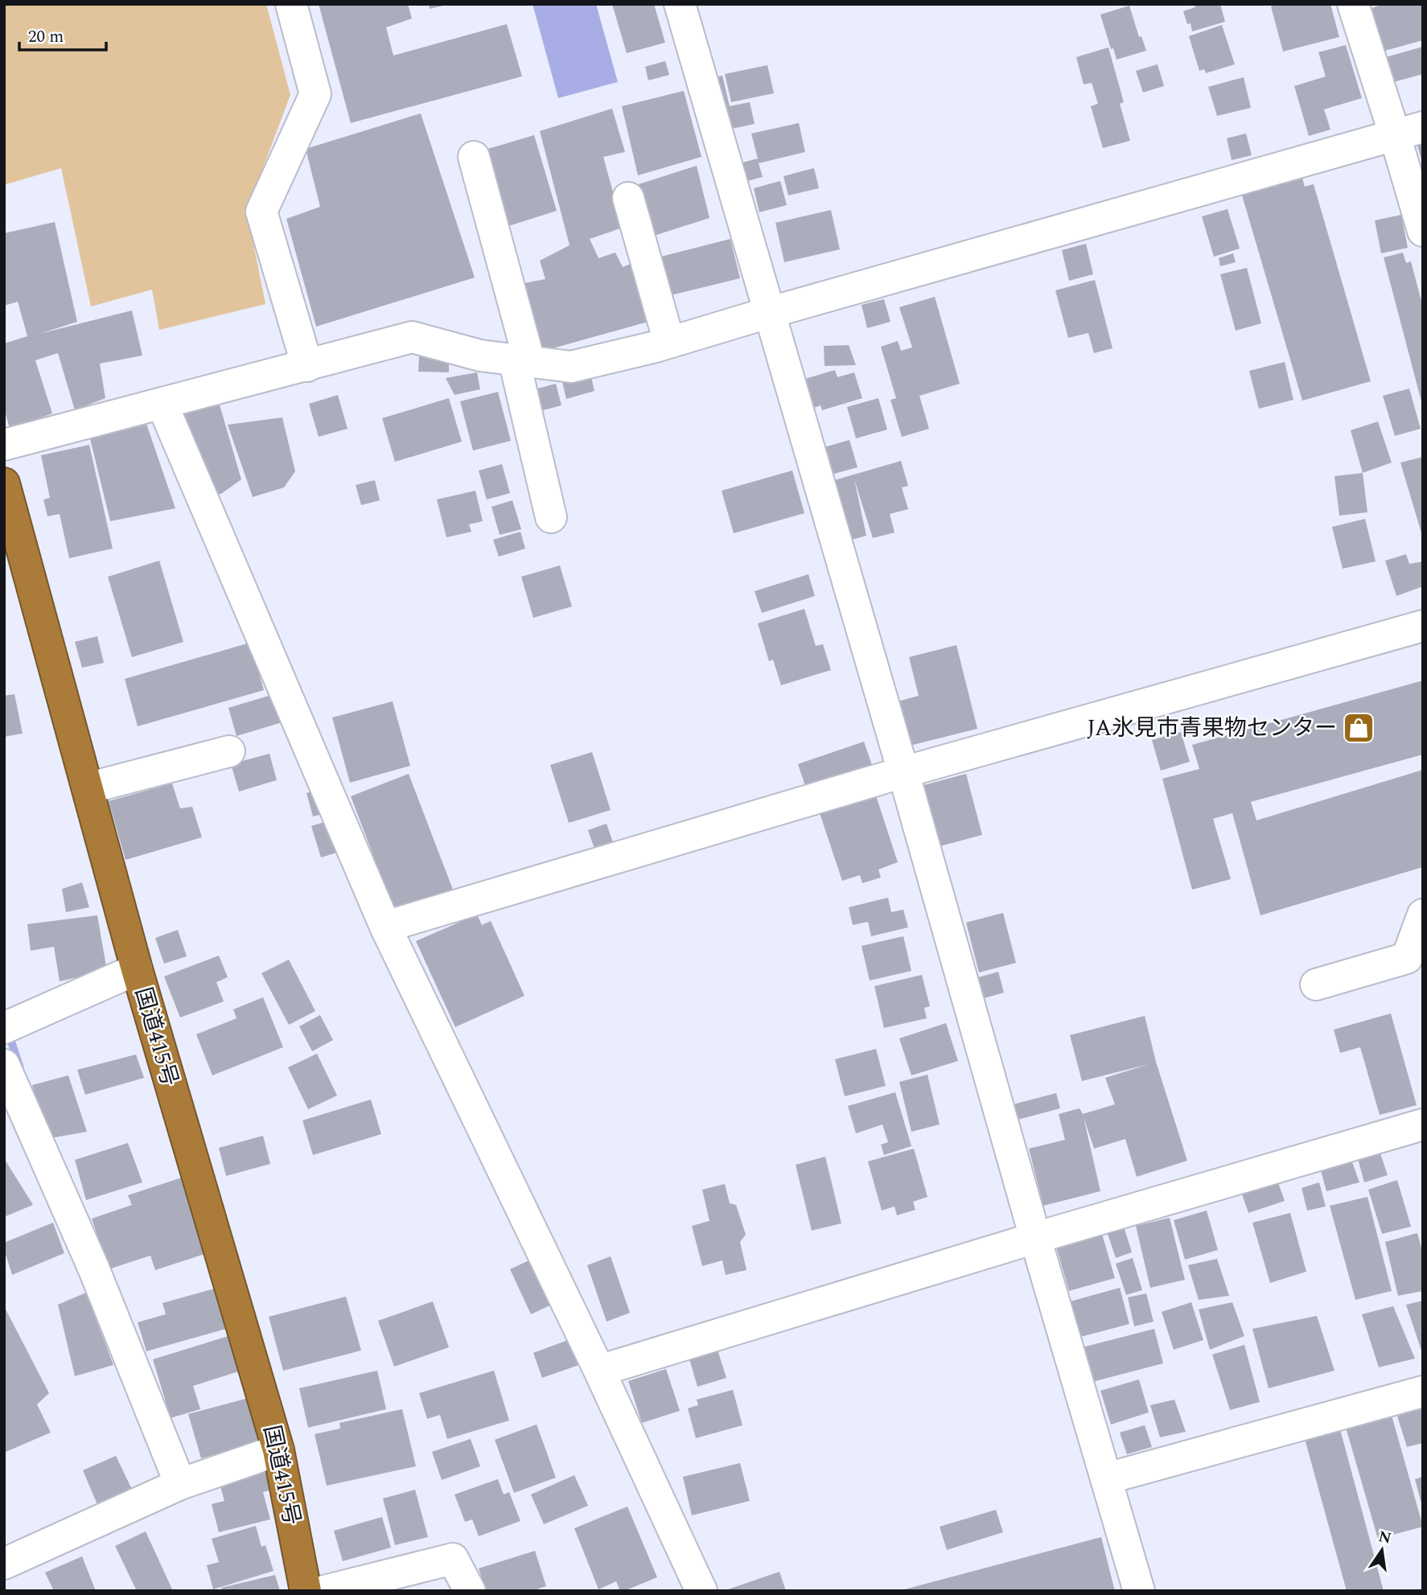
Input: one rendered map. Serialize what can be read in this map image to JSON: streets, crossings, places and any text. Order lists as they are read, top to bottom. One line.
{"streets":{"highway":["国道415号"]},"places":{"shop":["JA氷見市青果物センター"]},"scale_bar":"20 m","north":"top"}
